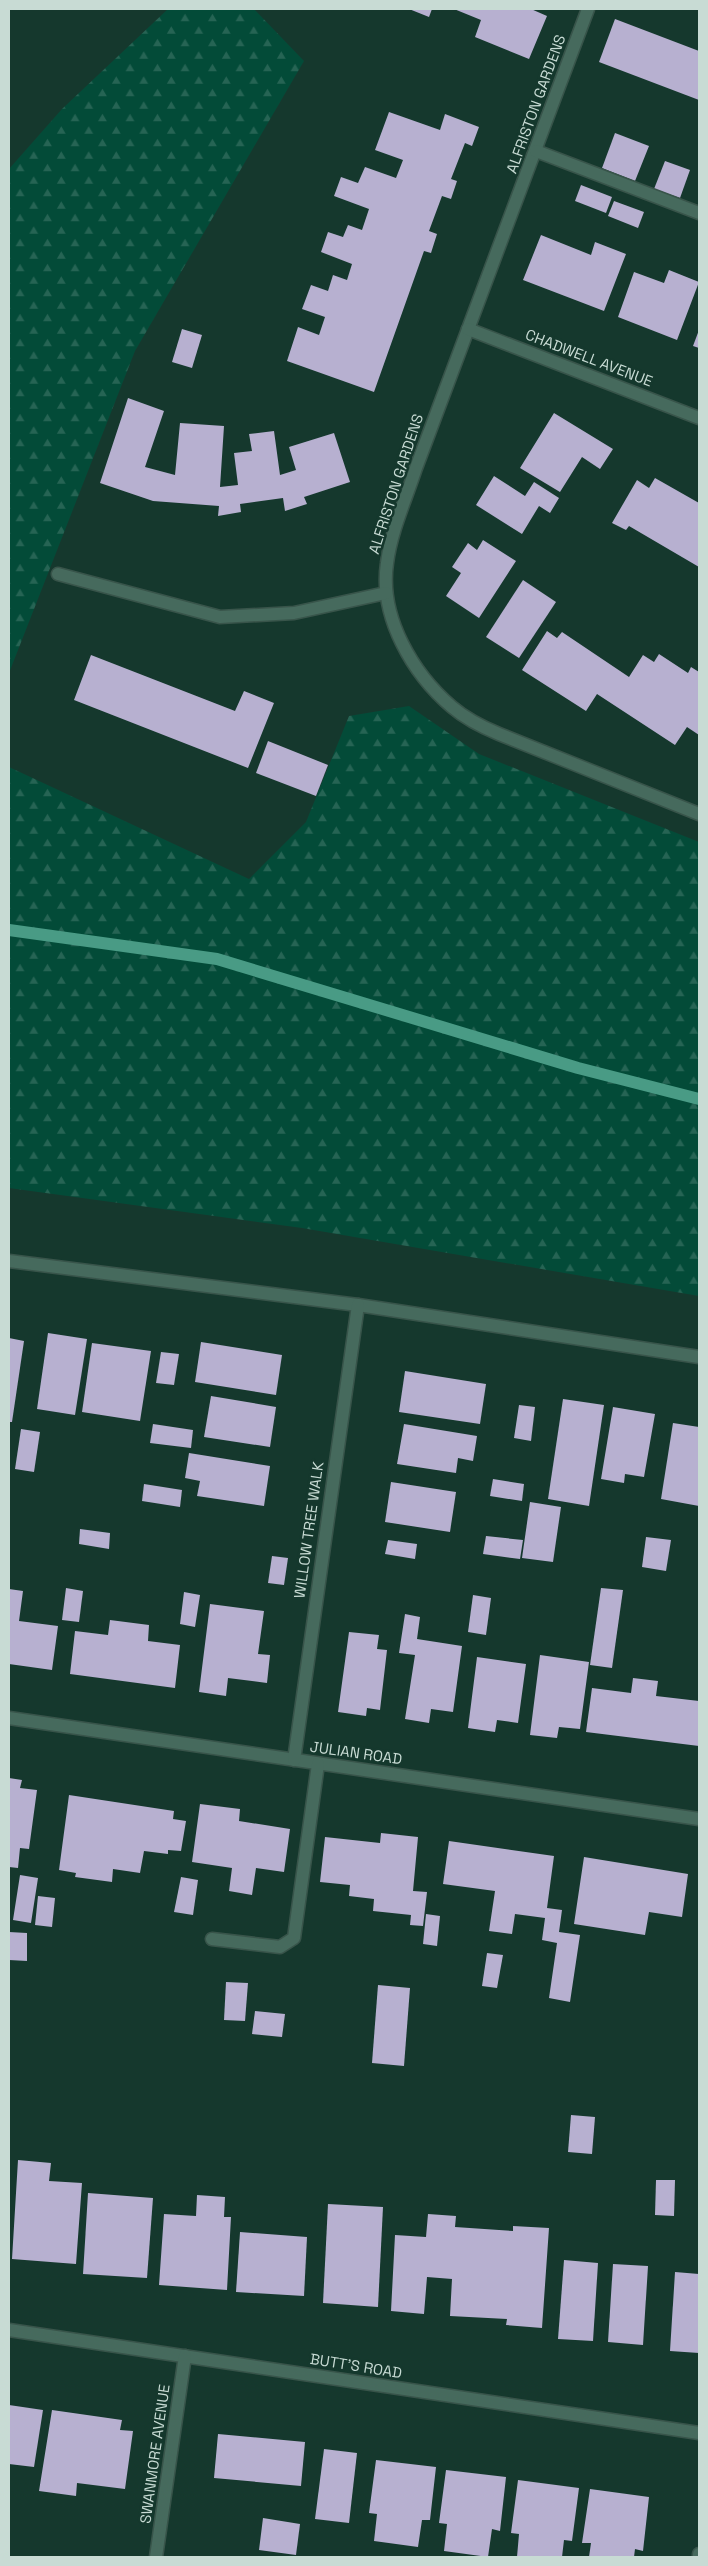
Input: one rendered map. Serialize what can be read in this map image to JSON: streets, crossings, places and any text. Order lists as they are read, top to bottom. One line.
{"streets":{"street":["ALFRISTON GARDENS","CHADWELL AVENUE","WILLOW TREE WALK","JULIAN ROAD","BUTT'S ROAD","SWANMORE AVENUE"]},"crossings":[["ALFRISTON GARDENS","CHADWELL AVENUE"],["WILLOW TREE WALK","JULIAN ROAD"],["BUTT'S ROAD","SWANMORE AVENUE"]]}
